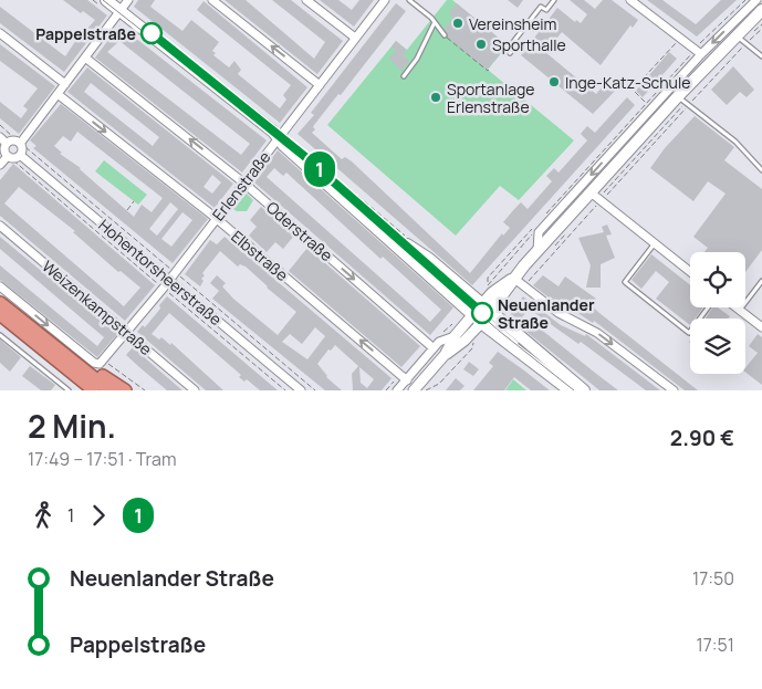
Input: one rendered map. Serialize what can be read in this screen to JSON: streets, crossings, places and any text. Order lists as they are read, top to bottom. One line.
{"streets":{"street":["Erlenstraße","Oderstraße","Elbstraße","Hohentorsheerstraße","Weizenkampstraße"]},"crossings":[["Erlenstraße","Oderstraße"],["Erlenstraße","Elbstraße"],["Erlenstraße","Hohentorsheerstraße"],["Erlenstraße","Weizenkampstraße"]],"places":["Vereinsheim","Pappelstraße","Sporthalle","Inge-Katz-Schule","Sportanlage Erlenstraße","Neuenlander Straße"],"lines":["tram line 1"],"page":{"on_map":"1","heading":["2 Min.","17:49 – 17:51 · Tram","2.90 €"],"legs":["1","1"],"list":[{"name":"Neuenlander Straße","value":"17:50"},{"name":"Pappelstraße","value":"17:51"}]}}
